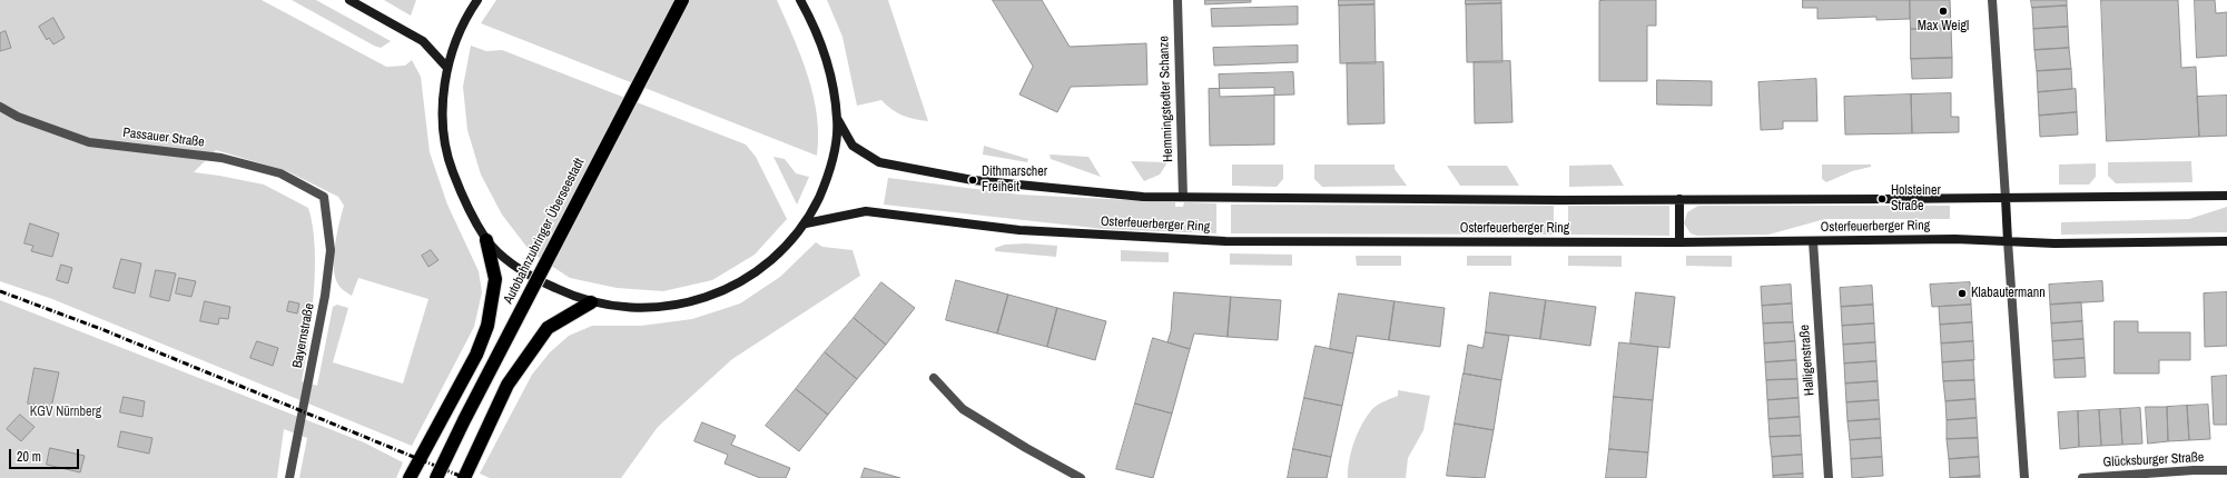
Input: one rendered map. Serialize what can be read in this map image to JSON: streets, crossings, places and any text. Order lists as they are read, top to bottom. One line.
{"streets":{"highway":["Autobahnzubringer Überseestadt"],"main road":["Osterfeuerberger Ring"],"street":["Hemmingstedter Schanze","Passauer Straße","Bayernstraße","Halligenstraße","Glücksburger Straße"]},"crossings":[["Hemmingstedter Schanze","Osterfeuerberger Ring"],["Passauer Straße","Bayernstraße"],["Osterfeuerberger Ring","Halligenstraße"]],"parks":["KGV Nürnberg"],"places":["Max Weigl","Dithmarscher Freiheit","Holsteiner Straße","Klabautermann"],"scale_bar":"20 m"}
